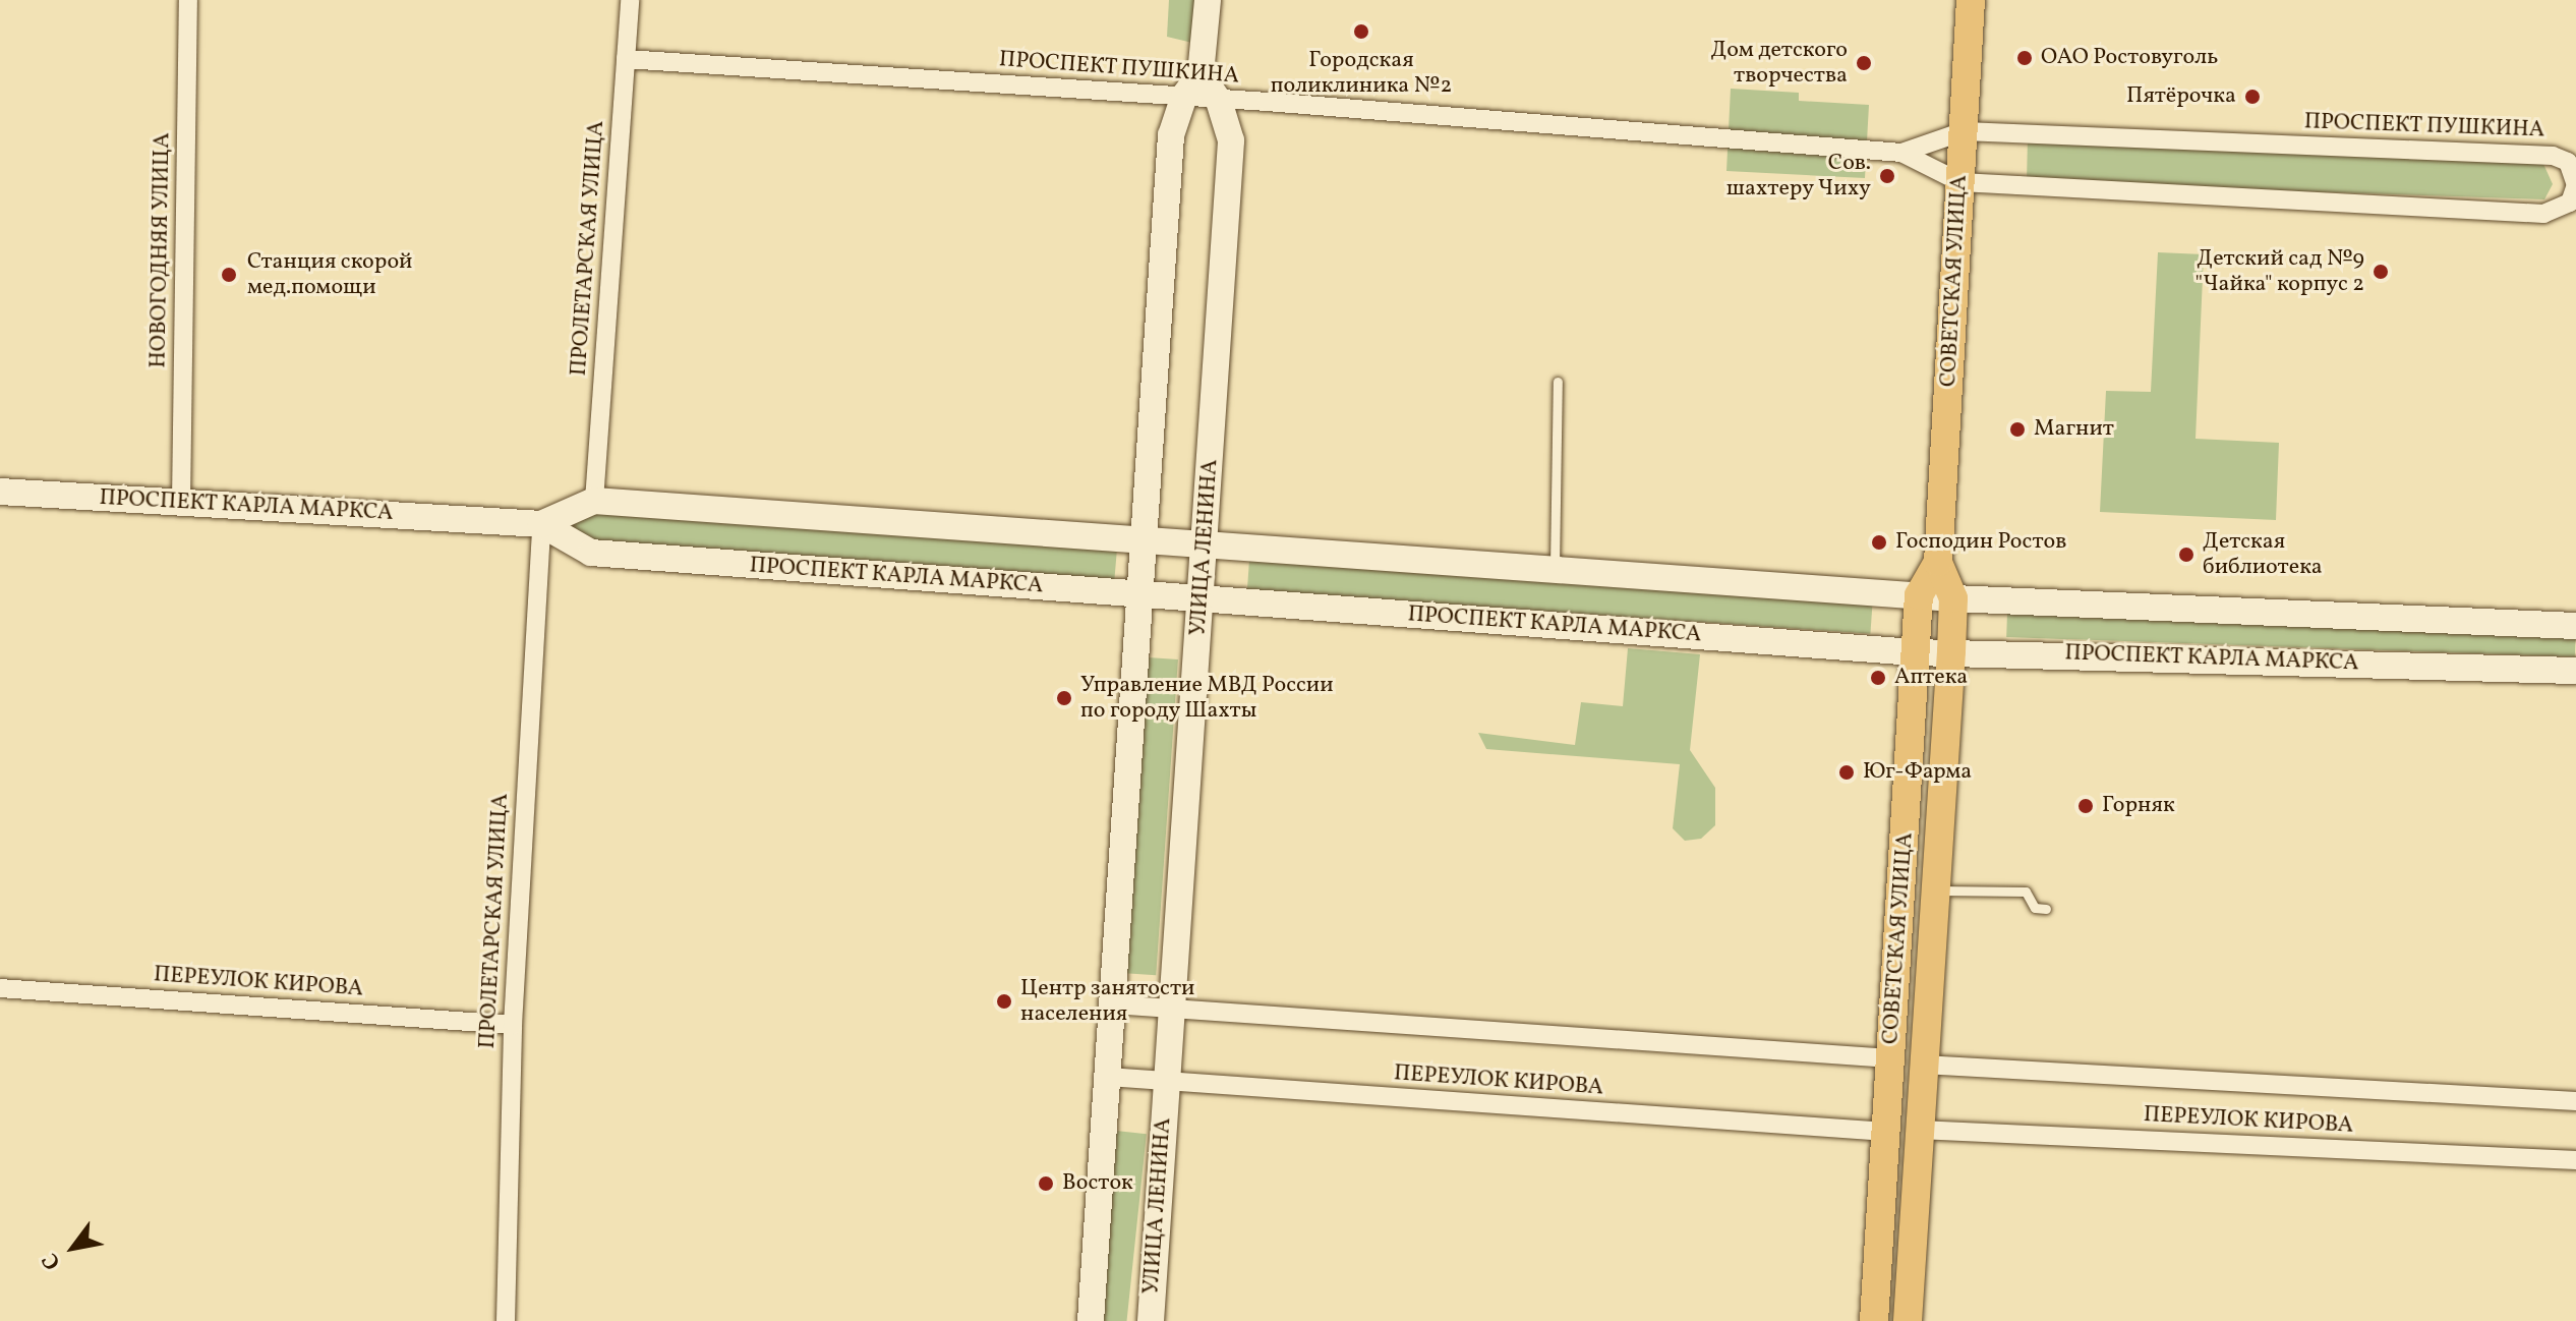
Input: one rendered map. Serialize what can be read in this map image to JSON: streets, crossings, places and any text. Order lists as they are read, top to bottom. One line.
{"streets":{"main road":["СОВЕТСКАЯ УЛИЦА","ПРОСПЕКТ КАРЛА МАРКСА","УЛИЦА ЛЕНИНА"],"street":["ПРОСПЕКТ ПУШКИНА","ПРОЛЕТАРСКАЯ УЛИЦА","НОВОГОДНЯЯ УЛИЦА","ПЕРЕУЛОК КИРОВА"]},"crossings":[["ПРОСПЕКТ ПУШКИНА","ПРОЛЕТАРСКАЯ УЛИЦА"],["ПРОСПЕКТ ПУШКИНА","СОВЕТСКАЯ УЛИЦА"],["ПРОСПЕКТ ПУШКИНА","УЛИЦА ЛЕНИНА"],["ПРОЛЕТАРСКАЯ УЛИЦА","ПРОСПЕКТ КАРЛА МАРКСА"],["ПРОЛЕТАРСКАЯ УЛИЦА","ПЕРЕУЛОК КИРОВА"],["НОВОГОДНЯЯ УЛИЦА","ПРОСПЕКТ КАРЛА МАРКСА"],["СОВЕТСКАЯ УЛИЦА","ПРОСПЕКТ КАРЛА МАРКСА"],["СОВЕТСКАЯ УЛИЦА","ПЕРЕУЛОК КИРОВА"],["ПРОСПЕКТ КАРЛА МАРКСА","УЛИЦА ЛЕНИНА"],["УЛИЦА ЛЕНИНА","ПЕРЕУЛОК КИРОВА"]],"places":["Городская поликлиника №2","ОАО Ростовуголь","Дом детского творчества","Пятёрочка","Сов. шахтеру Чиху","Детский сад №9 \"Чайка\" корпус 2","Станция скорой мед.помощи","Магнит","Господин Ростов","Детская библиотека","Аптека","Управление МВД России по городу Шахты","Юг-Фарма","Горняк","Центр занятости населения","Восток"],"north":"bottom left"}
